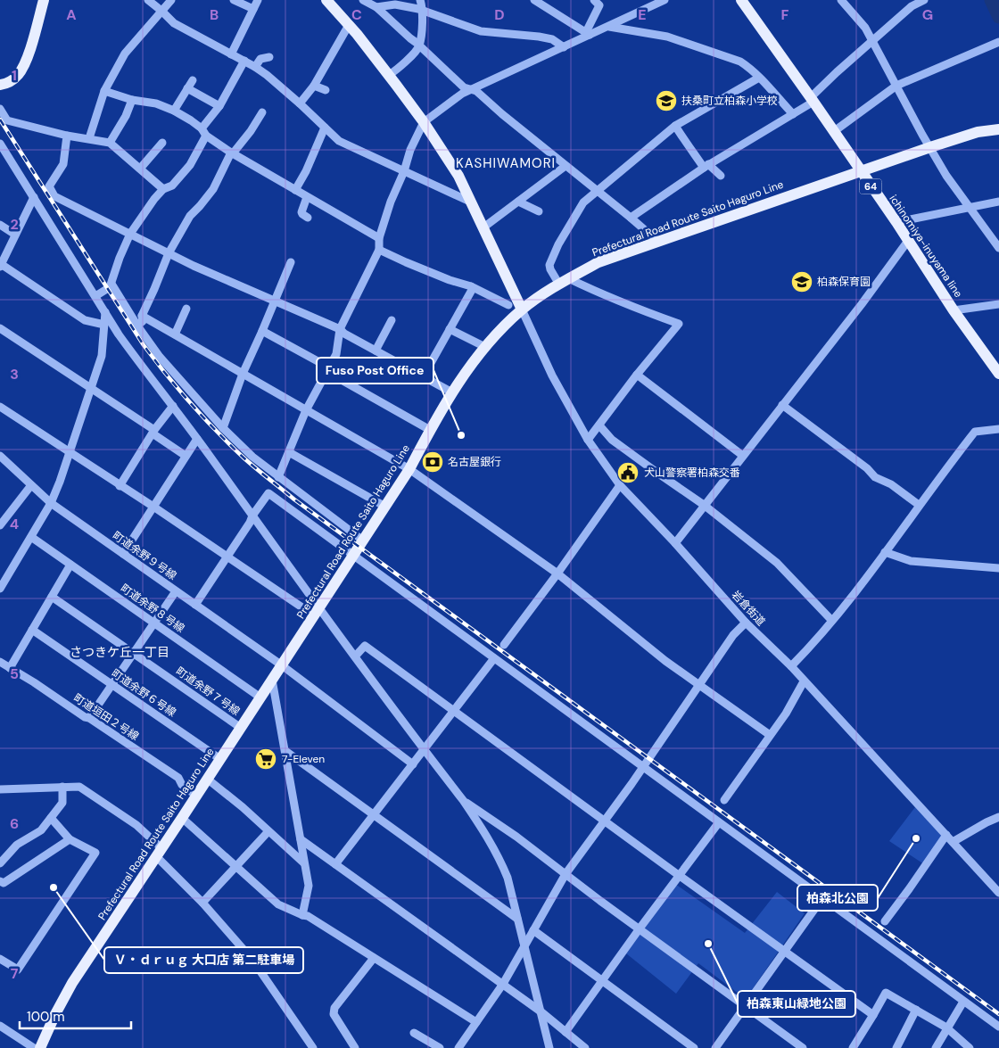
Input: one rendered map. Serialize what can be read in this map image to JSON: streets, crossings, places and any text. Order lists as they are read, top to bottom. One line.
{"streets":{"main road":["64","Prefectural Road Route Saito Haguro Line","ichinomiya-inuyama line"],"street":["町道余野９号線","町道余野８号線","岩倉街道","町道余野７号線","町道余野６号線","町道垣田２号線"]},"crossings":[["Prefectural Road Route Saito Haguro Line","ichinomiya-inuyama line"],["Prefectural Road Route Saito Haguro Line","町道余野９号線"],["Prefectural Road Route Saito Haguro Line","町道余野８号線"],["Prefectural Road Route Saito Haguro Line","岩倉街道"],["Prefectural Road Route Saito Haguro Line","町道余野７号線"],["Prefectural Road Route Saito Haguro Line","町道余野６号線"],["Prefectural Road Route Saito Haguro Line","町道垣田２号線"]],"districts":["KASHIWAMORI","さつきケ丘一丁目"],"places":{"school or university":["扶桑町立柏森小学校","柏森保育園"],"other":["Fuso Post Office","柏森北公園","Ｖ・ｄｒｕｇ 大口店 第二駐車場","柏森東山緑地公園"],"bank":["名古屋銀行"],"public building":["犬山警察署柏森交番"],"supermarket":["7-Eleven"]},"scale_bar":"100 m","grid":{"columns":["A","B","C","D","E","F","G"],"rows":["1","2","3","4","5","6","7"]}}
